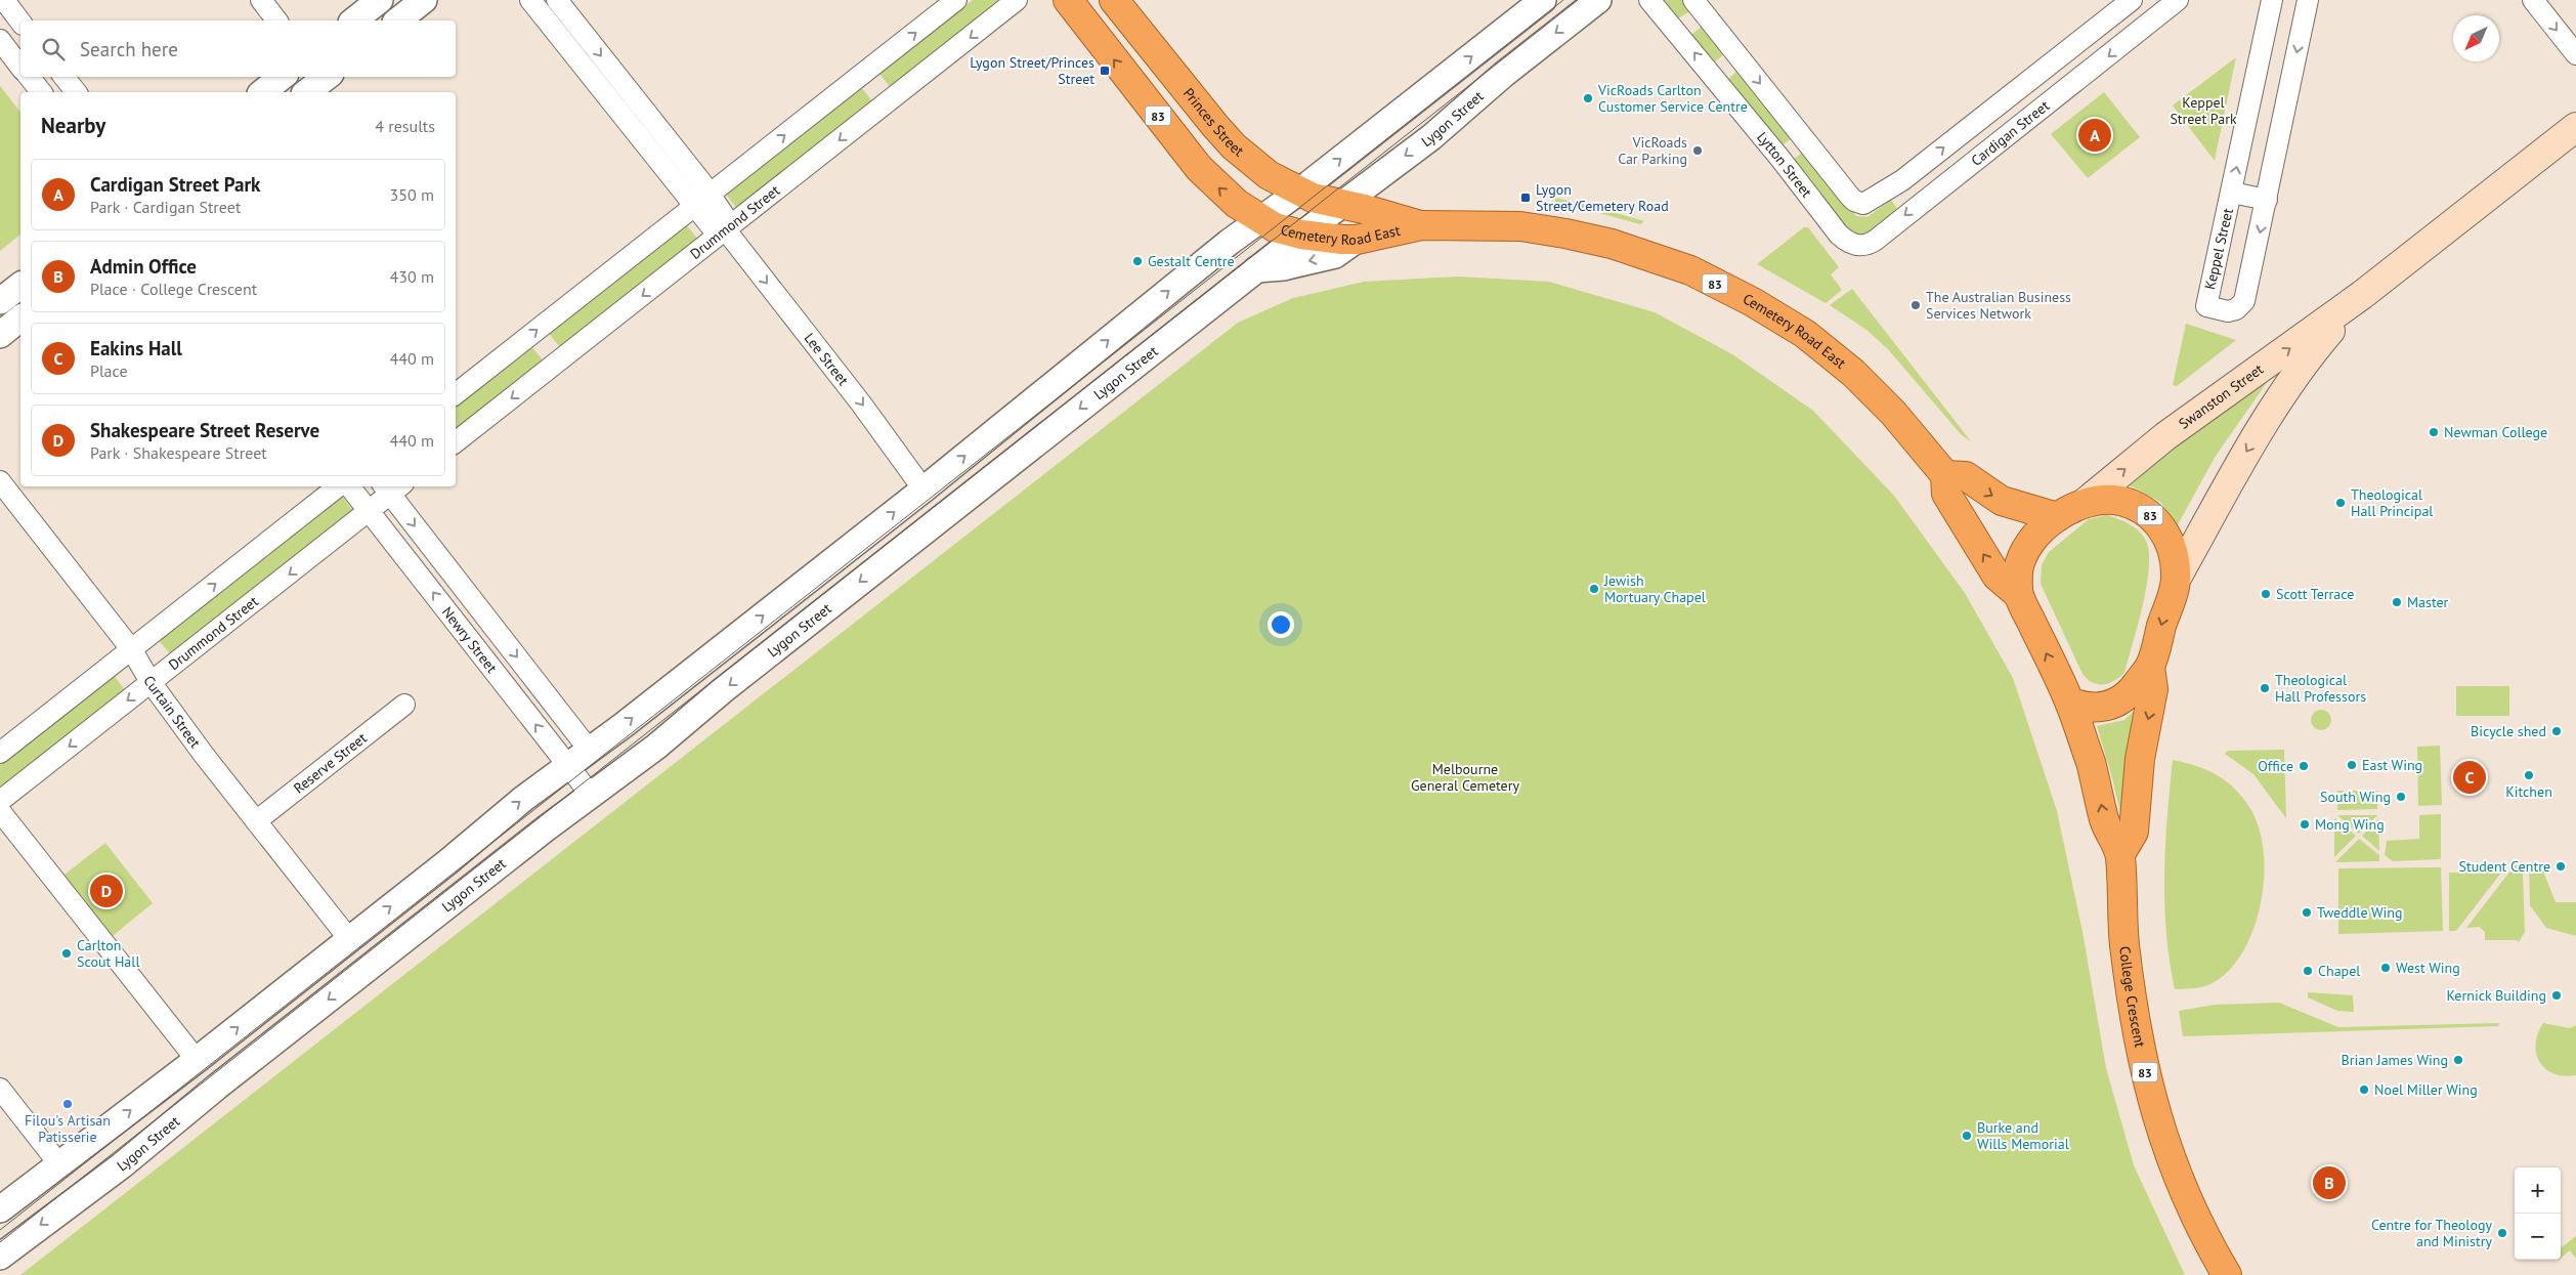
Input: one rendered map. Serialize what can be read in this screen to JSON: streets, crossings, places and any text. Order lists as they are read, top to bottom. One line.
{"streets":{"highway":["83","Princes Street","Cemetery Road East","College Crescent"],"main road":["Swanston Street"],"street":["Lygon Street","Cardigan Street","Lytton Street","Drummond Street","Keppel Street","Lee Street","Newry Street","Curtain Street","Reserve Street"]},"crossings":[["83","Cemetery Road East"],["83","Swanston Street"],["83","College Crescent"],["Lygon Street","Princes Street"],["Lygon Street","Cemetery Road East"],["Lygon Street","Newry Street"],["Princes Street","Cemetery Road East"],["Cardigan Street","Lytton Street"],["Drummond Street","Lee Street"],["Drummond Street","Newry Street"],["Drummond Street","Curtain Street"],["Cemetery Road East","Swanston Street"],["Cemetery Road East","College Crescent"],["Swanston Street","College Crescent"],["Curtain Street","Reserve Street"]],"one_way":["Lee Street"],"parks":["Keppel Street Park","Melbourne General Cemetery"],"places":{"transit":["Lygon Street/Princes Street","Lygon Street/Cemetery Road"],"other":["VicRoads Carlton Customer Service Centre","VicRoads Car Parking","Gestalt Centre","The Australian Business Services Network","Newman College","Theological Hall Principal","Jewish Mortuary Chapel","Scott Terrace","Master","Theological Hall Professors","Bicycle shed","East Wing","Office","Kitchen","South Wing","Mong Wing","Student Centre","Tweddle Wing","Carlton Scout Hall","West Wing","Chapel","Kernick Building","Brian James Wing","Noel Miller Wing","Filou's Artisan Patisserie","Burke and Wills Memorial","Centre for Theology and Ministry"]},"north":"bottom left","page":{"search":"Search here","heading":["Nearby","4 results"],"pins":["A","C","D","B"],"list":[{"mark":"A","name":"Cardigan Street Park","note":"Park · Cardigan Street","value":"350 m"},{"mark":"B","name":"Admin Office","note":"Place · College Crescent","value":"430 m"},{"mark":"C","name":"Eakins Hall","note":"Place","value":"440 m"},{"mark":"D","name":"Shakespeare Street Reserve","note":"Park · Shakespeare Street","value":"440 m"}],"map_buttons":["+","−"]}}
